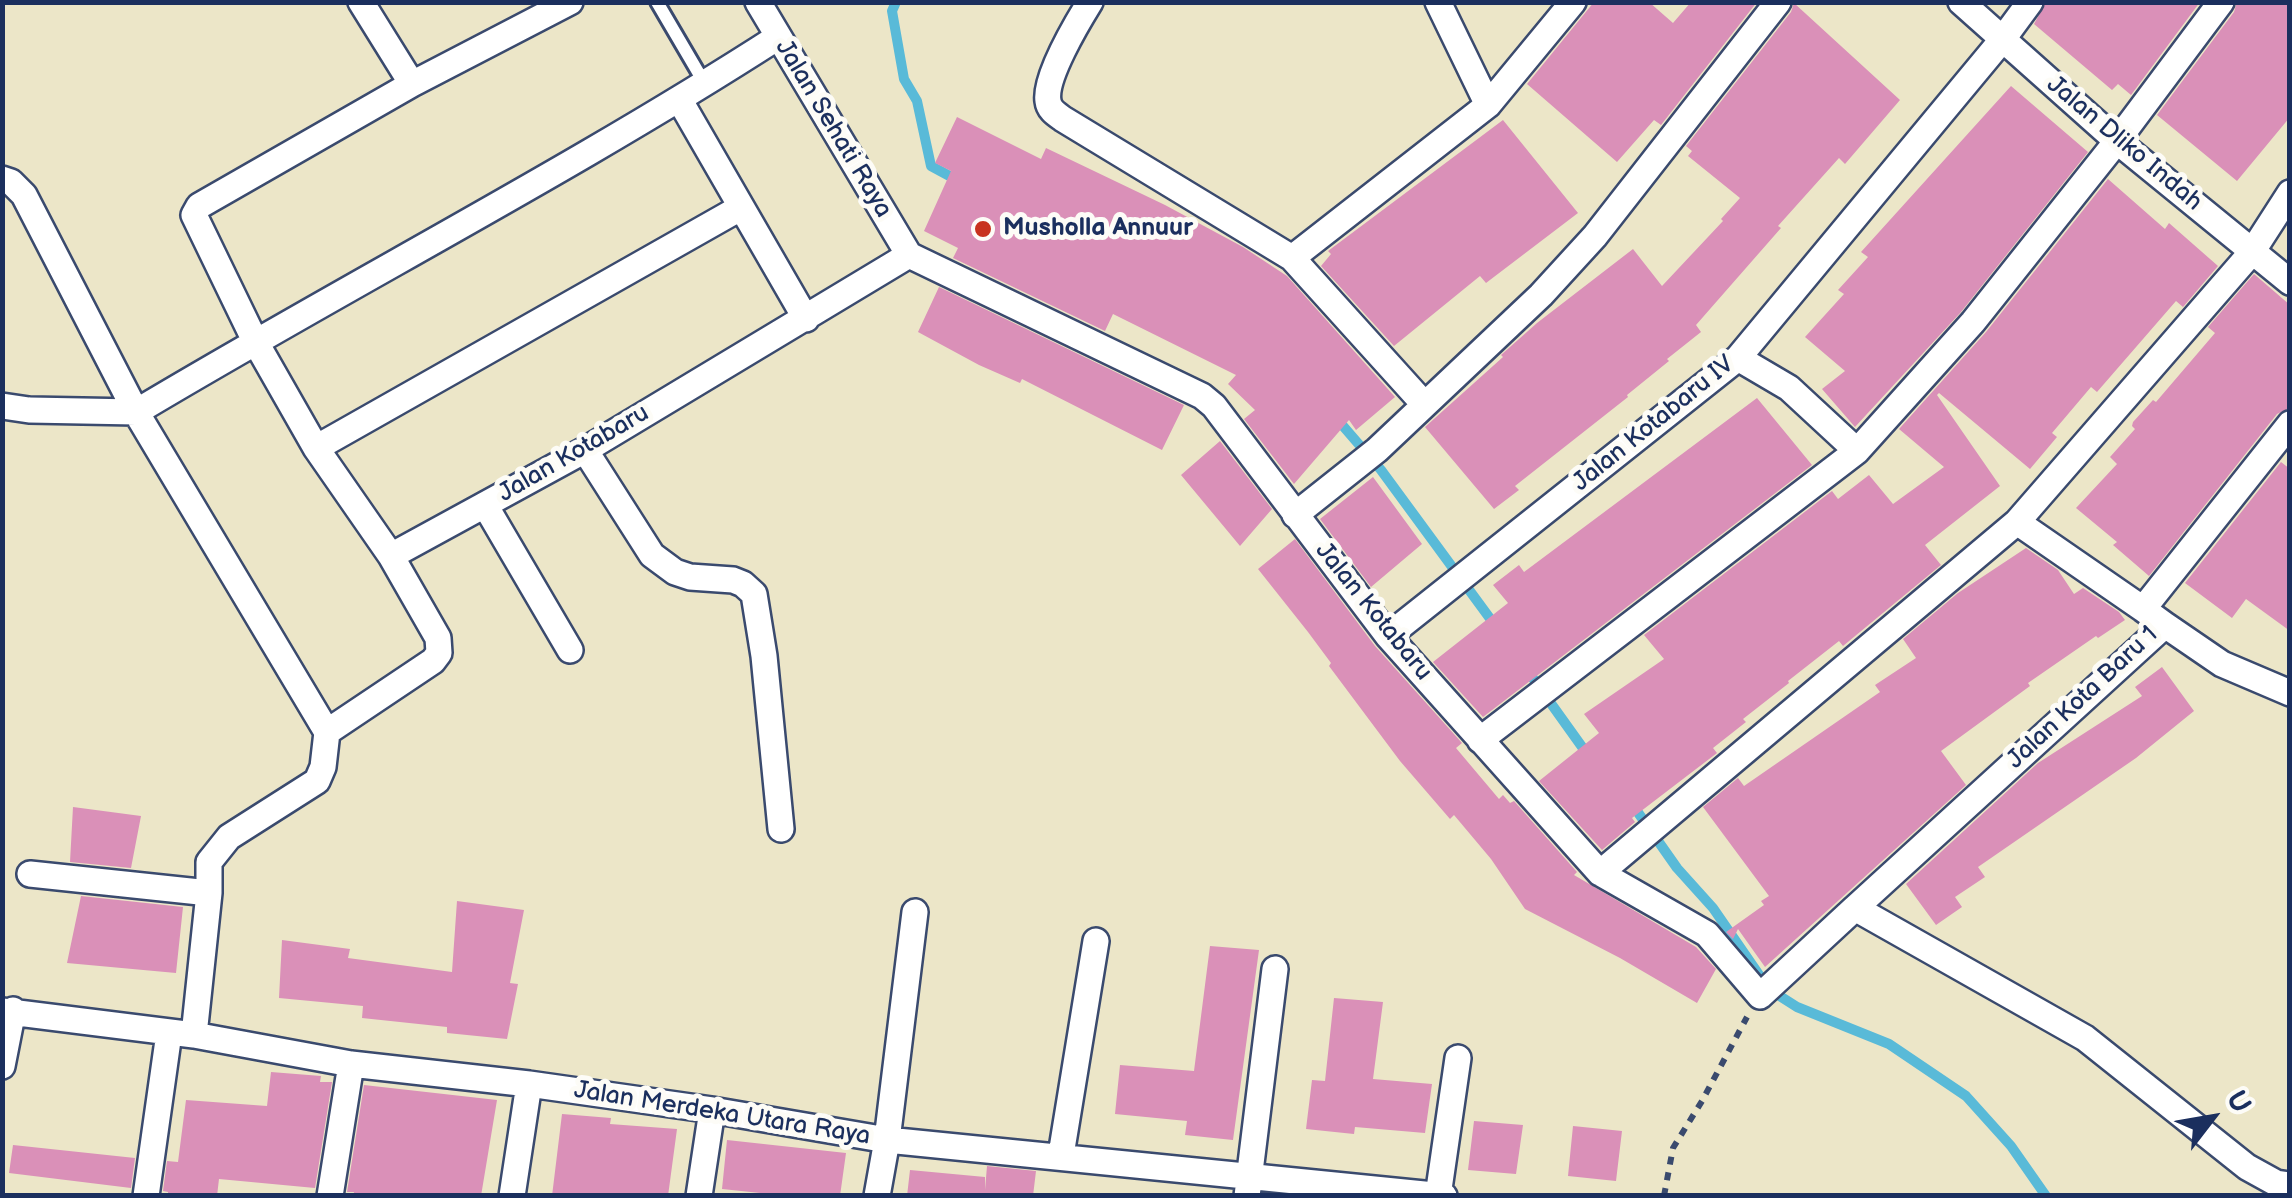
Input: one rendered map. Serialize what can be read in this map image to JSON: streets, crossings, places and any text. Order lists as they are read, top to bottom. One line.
{"streets":{"street":["Jalan Sehati Raya","Jalan Dliko Indah","Jalan Kotabaru IV","Jalan Kotabaru","Jalan Kota Baru 1","Jalan Merdeka Utara Raya"]},"crossings":[["Jalan Sehati Raya","Jalan Kotabaru"],["Jalan Dliko Indah","Jalan Kotabaru IV"],["Jalan Kotabaru IV","Jalan Kotabaru"]],"places":["Musholla Annuur"],"north":"top right"}
